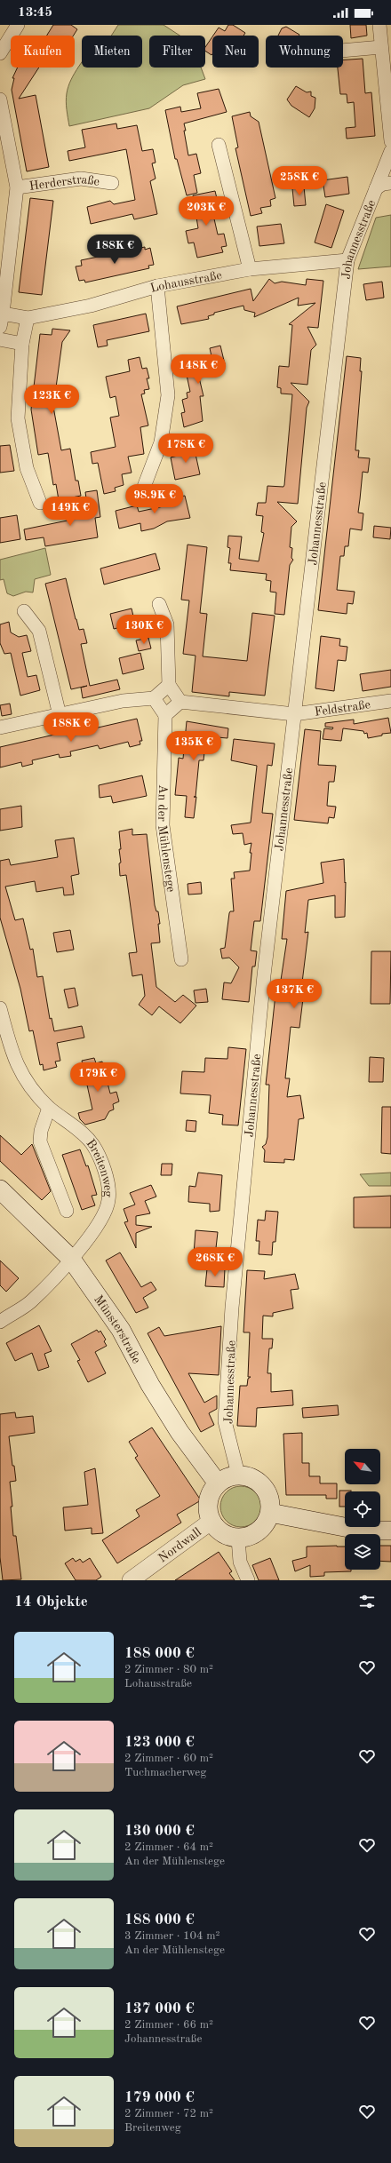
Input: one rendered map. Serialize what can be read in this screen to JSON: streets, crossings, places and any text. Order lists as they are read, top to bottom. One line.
{"streets":{"main road":["Münsterstraße"],"street":["Herderstraße","Johannesstraße","Lohausstraße","Feldstraße","An der Mühlenstege","Breitenweg","Nordwall"]},"crossings":[["Herderstraße","Lohausstraße"],["Johannesstraße","Lohausstraße"],["Johannesstraße","Feldstraße"],["Johannesstraße","Münsterstraße"],["Johannesstraße","Nordwall"],["Breitenweg","Münsterstraße"],["Münsterstraße","Nordwall"]],"north":"top left","page":{"status":"13:45","chip":["Kaufen","Mieten","Filter","Neu","Wohnung"],"price":["258K €","203K €","188K €","148K €","123K €","178K €","98.9K €","149K €","130K €","188K €","135K €","137K €","179K €","268K €"],"heading":"14 Objekte","list":[{"name":"188 000 €","note":"2 Zimmer · 80 m² · Lohausstraße"},{"name":"123 000 €","note":"2 Zimmer · 60 m² · Tuchmacherweg"},{"name":"130 000 €","note":"2 Zimmer · 64 m² · An der Mühlenstege"},{"name":"188 000 €","note":"3 Zimmer · 104 m² · An der Mühlenstege"},{"name":"137 000 €","note":"2 Zimmer · 66 m² · Johannesstraße"},{"name":"179 000 €","note":"2 Zimmer · 72 m² · Breitenweg"}]}}
